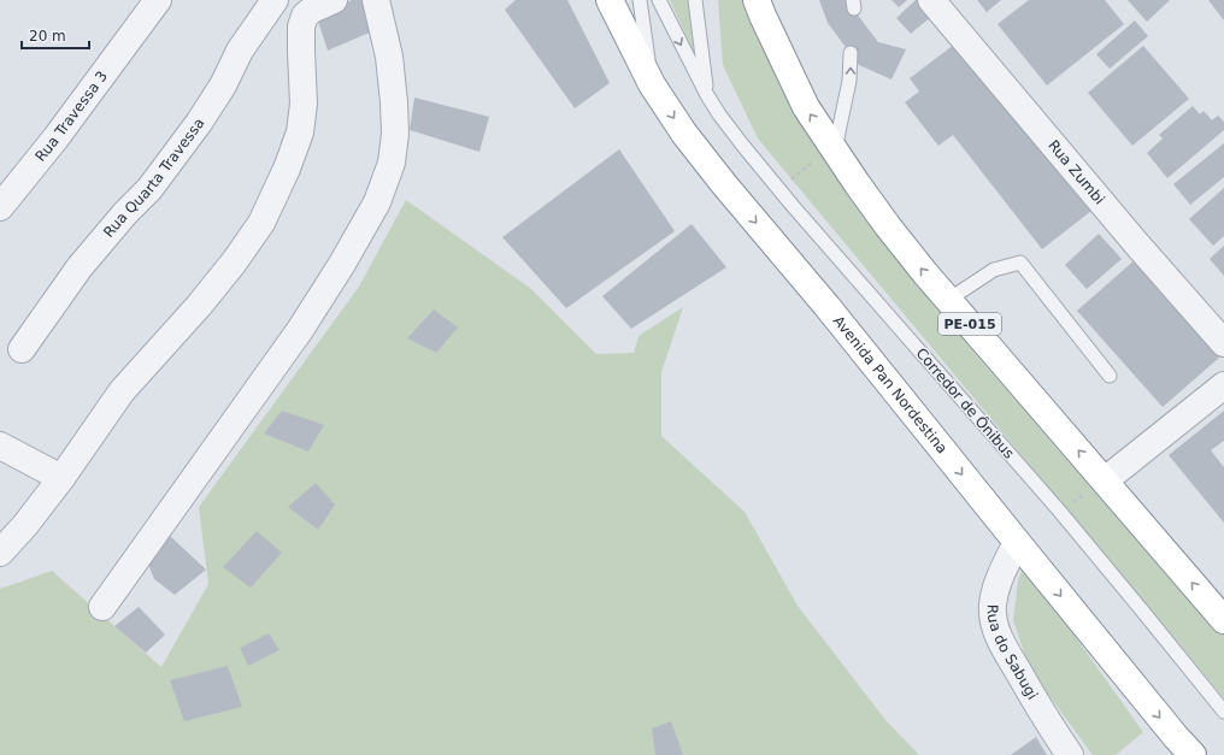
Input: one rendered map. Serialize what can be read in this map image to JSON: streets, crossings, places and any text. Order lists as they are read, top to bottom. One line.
{"streets":{"highway":["PE-015","Avenida Pan Nordestina"],"street":["Rua Travessa 3","Rua Zumbi","Rua Quarta Travessa","Rua do Sabugi"],"lane":["Corredor de Ônibus"]},"crossings":[["Avenida Pan Nordestina","Rua do Sabugi"]],"scale_bar":"20 m"}
